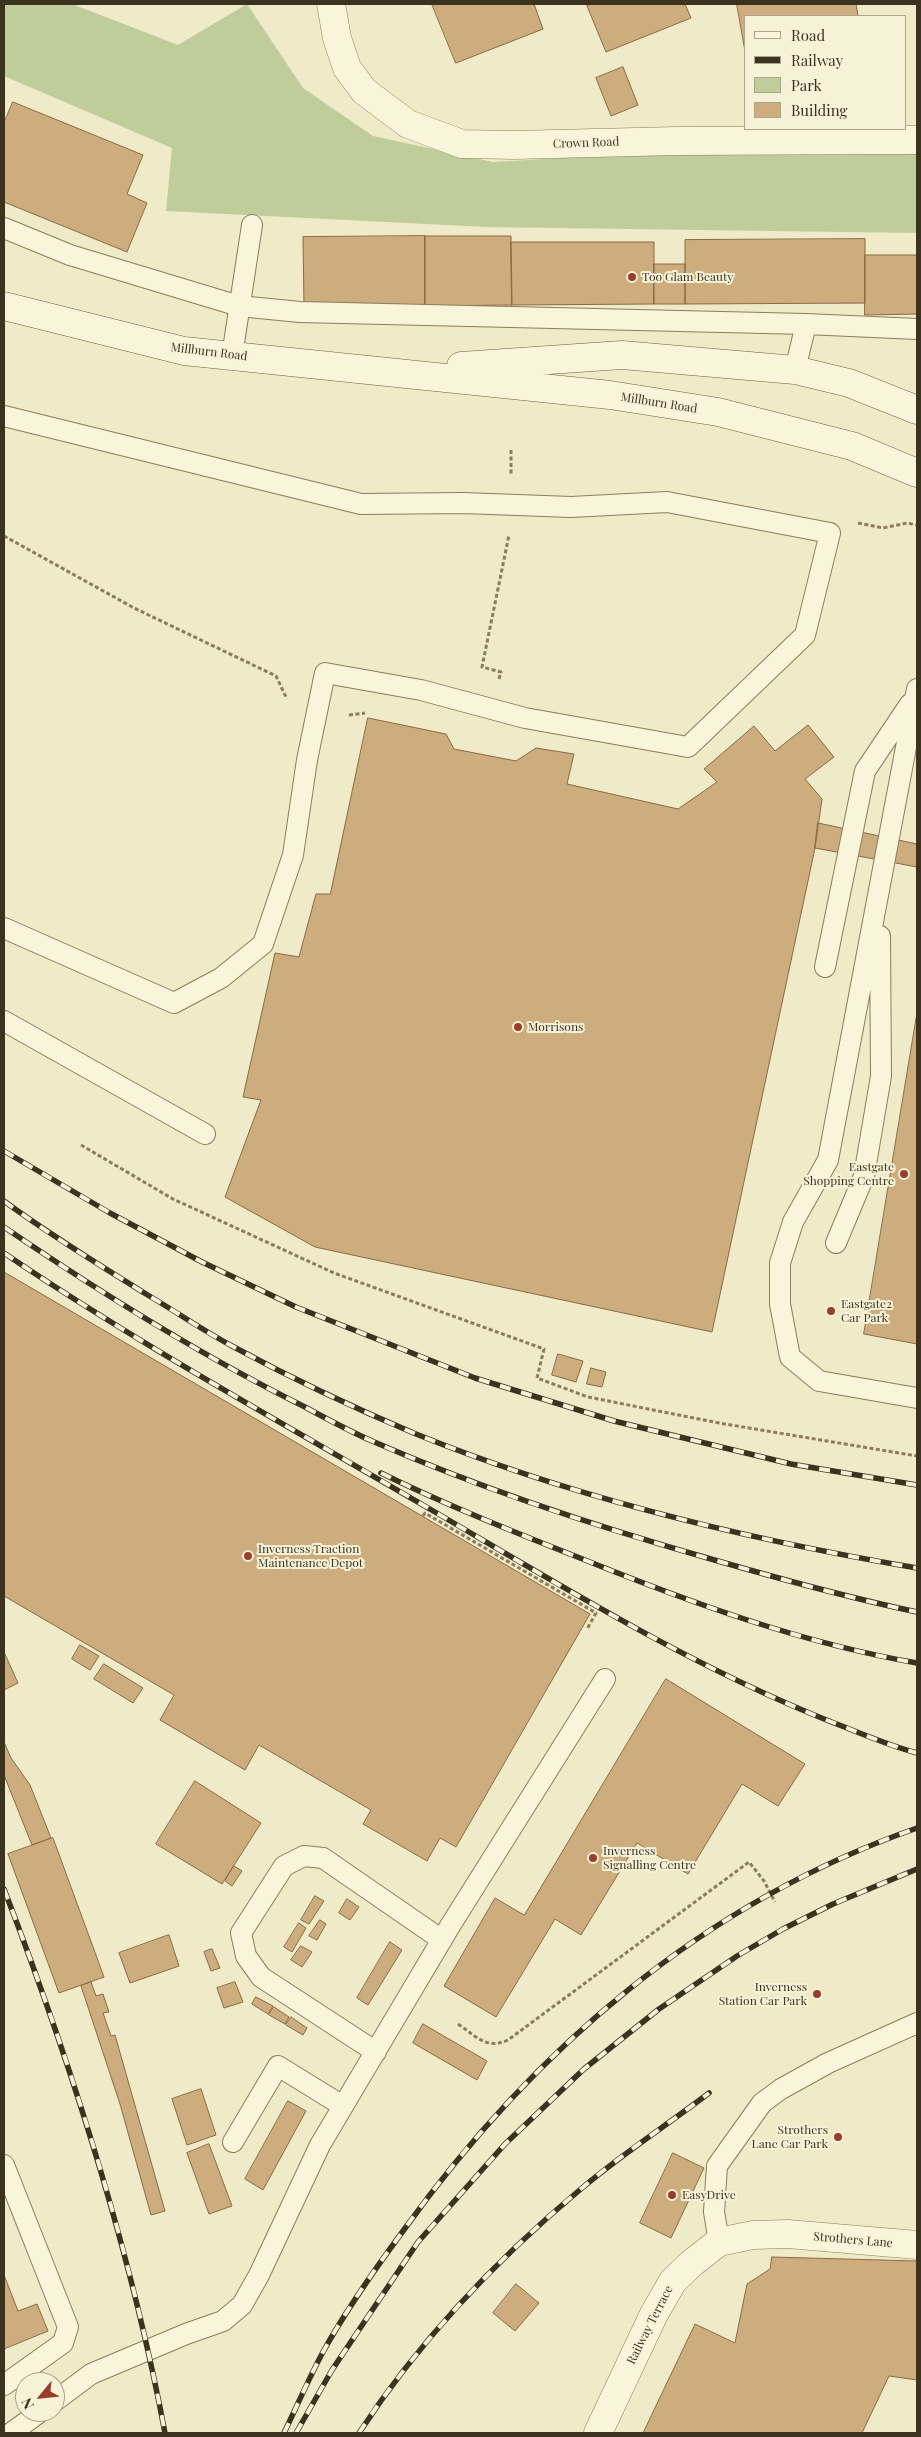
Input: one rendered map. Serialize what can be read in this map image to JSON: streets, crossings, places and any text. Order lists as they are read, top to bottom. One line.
{"streets":{"main road":["Crown Road","Millburn Road","Strothers Lane","Railway Terrace"]},"crossings":[["Strothers Lane","Railway Terrace"]],"places":["Too Glam Beauty","Morrisons","Eastgate Shopping Centre","Eastgate2 Car Park","Inverness Traction Maintenance Depot","Inverness Signalling Centre","Inverness Station Car Park","Strothers Lane Car Park","EasyDrive"],"legend":["Road","Railway","Park","Building"],"north":"bottom left"}
